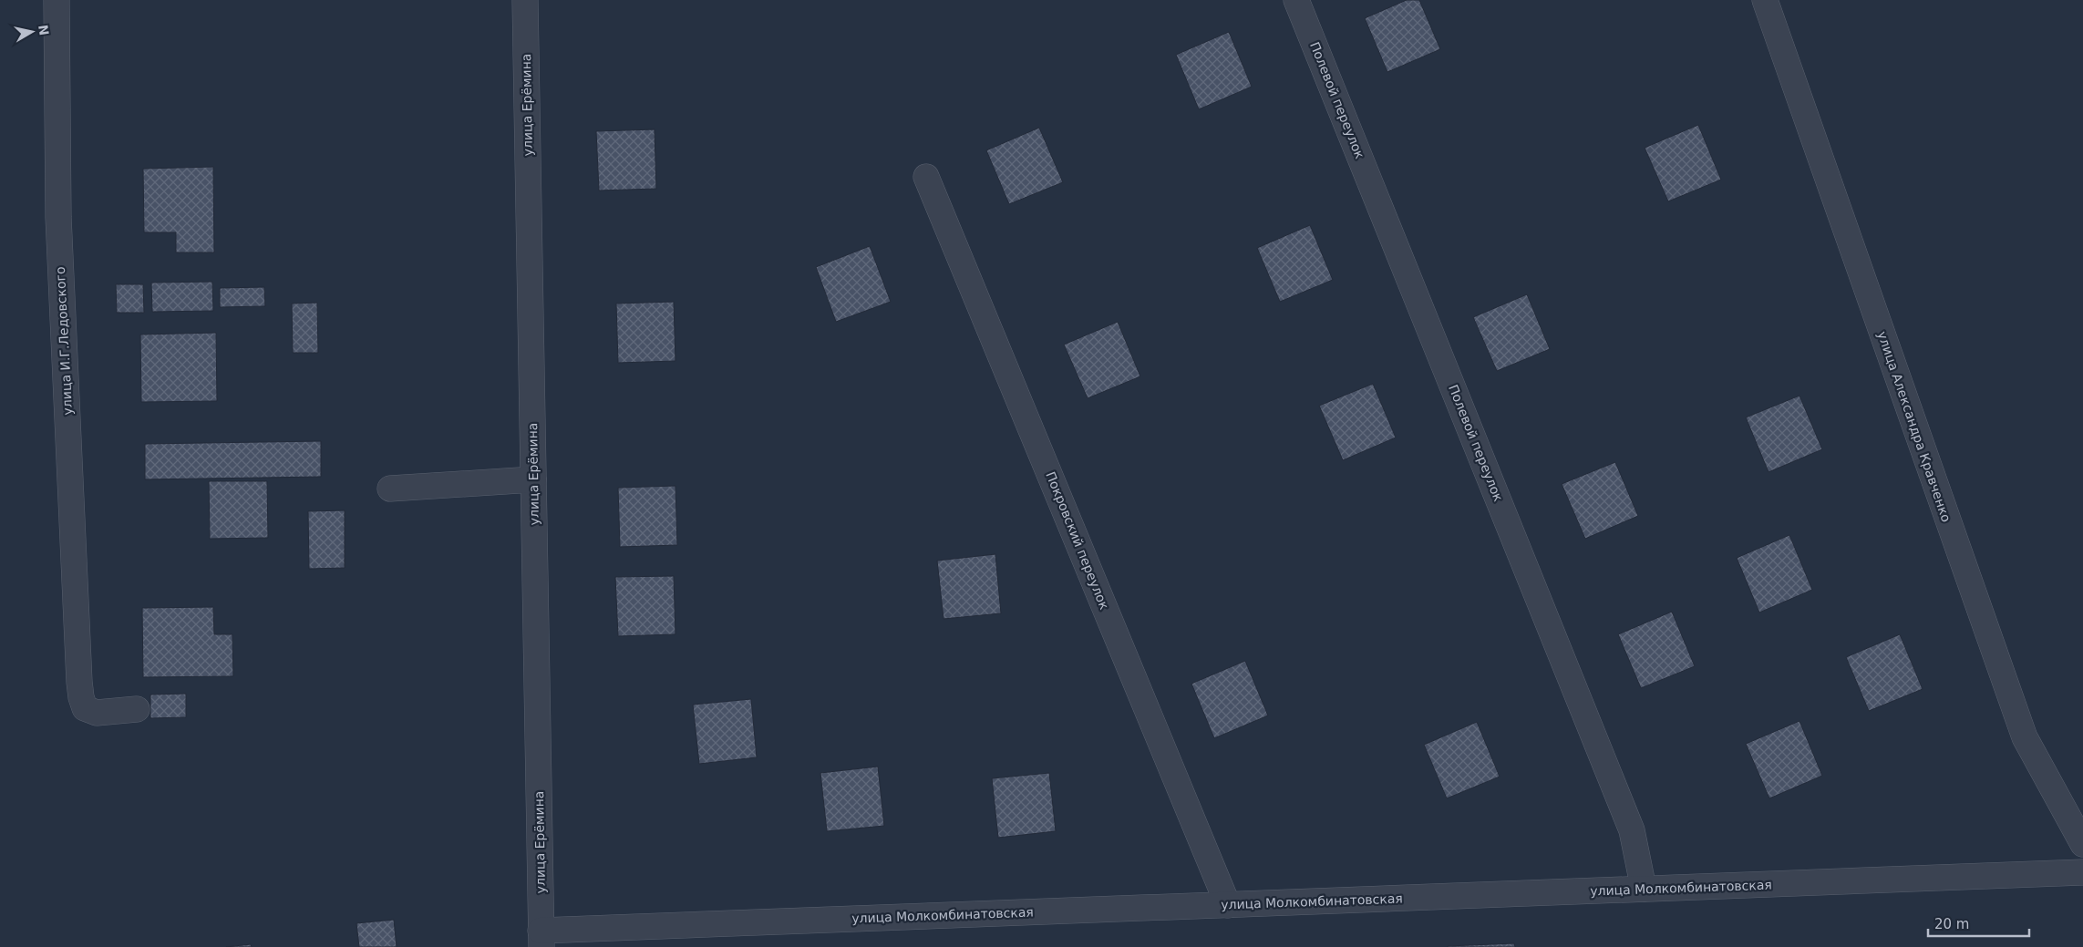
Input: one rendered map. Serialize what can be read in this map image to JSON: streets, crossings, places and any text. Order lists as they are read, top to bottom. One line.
{"streets":{"street":["Полевой переулок","улица Ерёмина","улица И.Г.Ледовского","улица Александра Кравченко","Покровский переулок","улица Молкомбинатовская"]},"crossings":[["Полевой переулок","улица Молкомбинатовская"],["улица Ерёмина","улица Молкомбинатовская"],["Покровский переулок","улица Молкомбинатовская"]],"scale_bar":"20 m","north":"right"}
